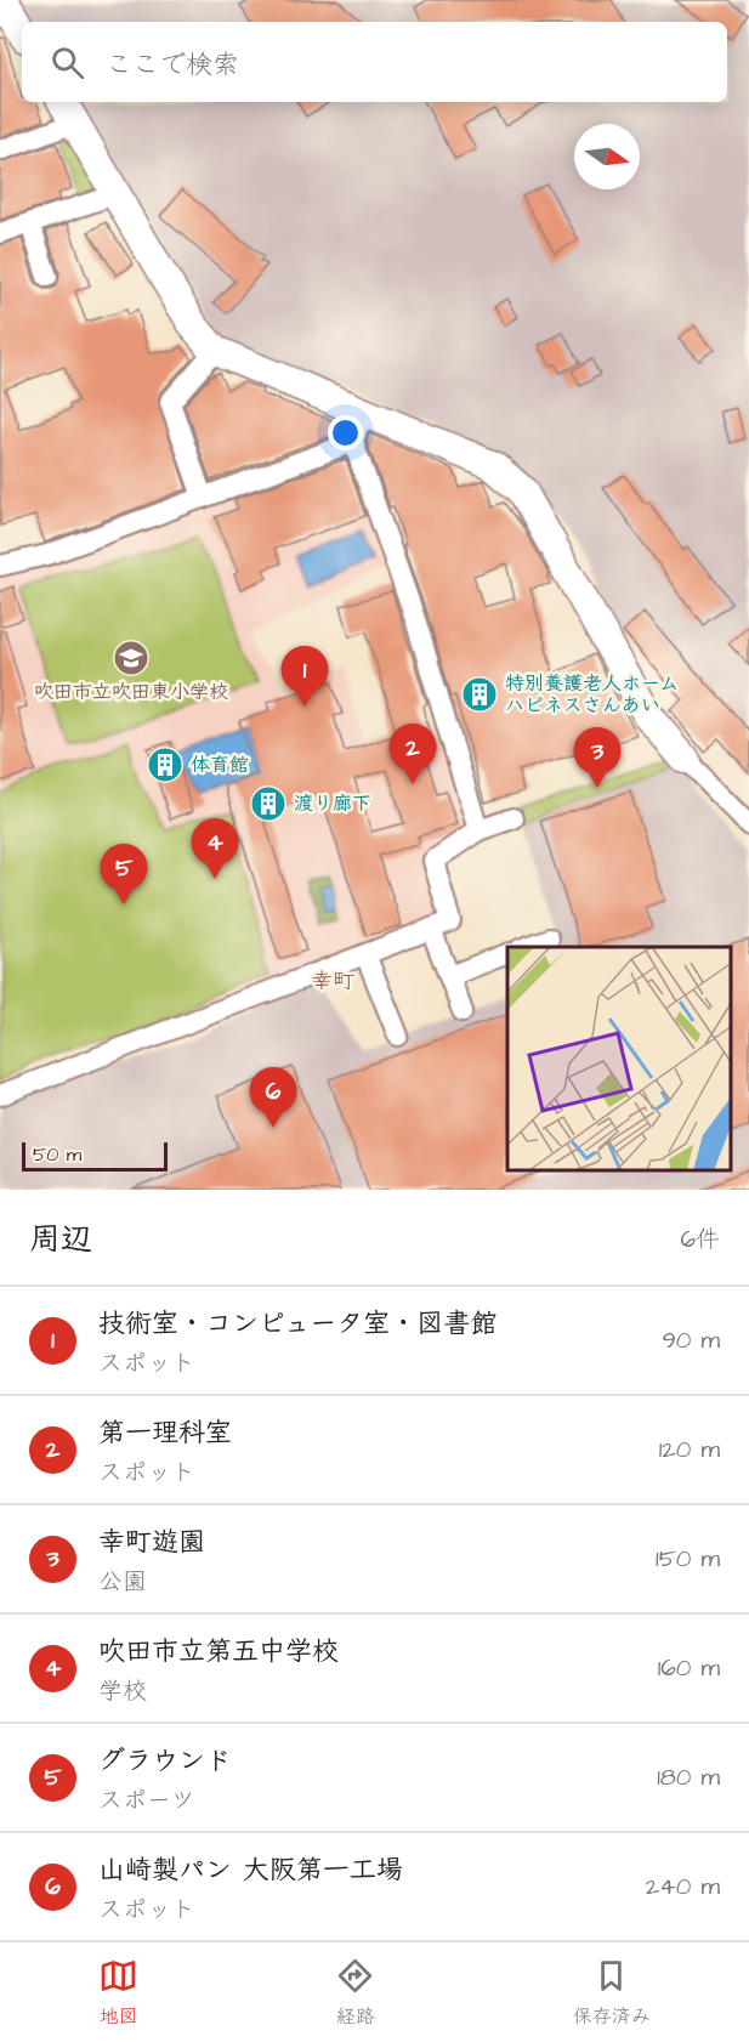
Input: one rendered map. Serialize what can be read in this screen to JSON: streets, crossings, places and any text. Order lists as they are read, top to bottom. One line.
{"districts":["幸町"],"places":{"school or university":["吹田市立吹田東小学校"],"building":["特別養護老人ホーム ハピネスさんあい","体育館","渡り廊下"]},"scale_bar":"50 m","north":"right","page":{"search":"ここで検索","pins":["1","2","3","4","5","6"],"scale":"50 m","heading":["周辺","6件"],"list":[{"mark":"1","name":"技術室・コンピュータ室・図書館","note":"スポット","value":"90 m"},{"mark":"2","name":"第一理科室","note":"スポット","value":"120 m"},{"mark":"3","name":"幸町遊園","note":"公園","value":"150 m"},{"mark":"4","name":"吹田市立第五中学校","note":"学校","value":"160 m"},{"mark":"5","name":"グラウンド","note":"スポーツ","value":"180 m"},{"mark":"6","name":"山崎製パン 大阪第一工場","note":"スポット","value":"240 m"}],"nav":["地図","経路","保存済み"]}}
